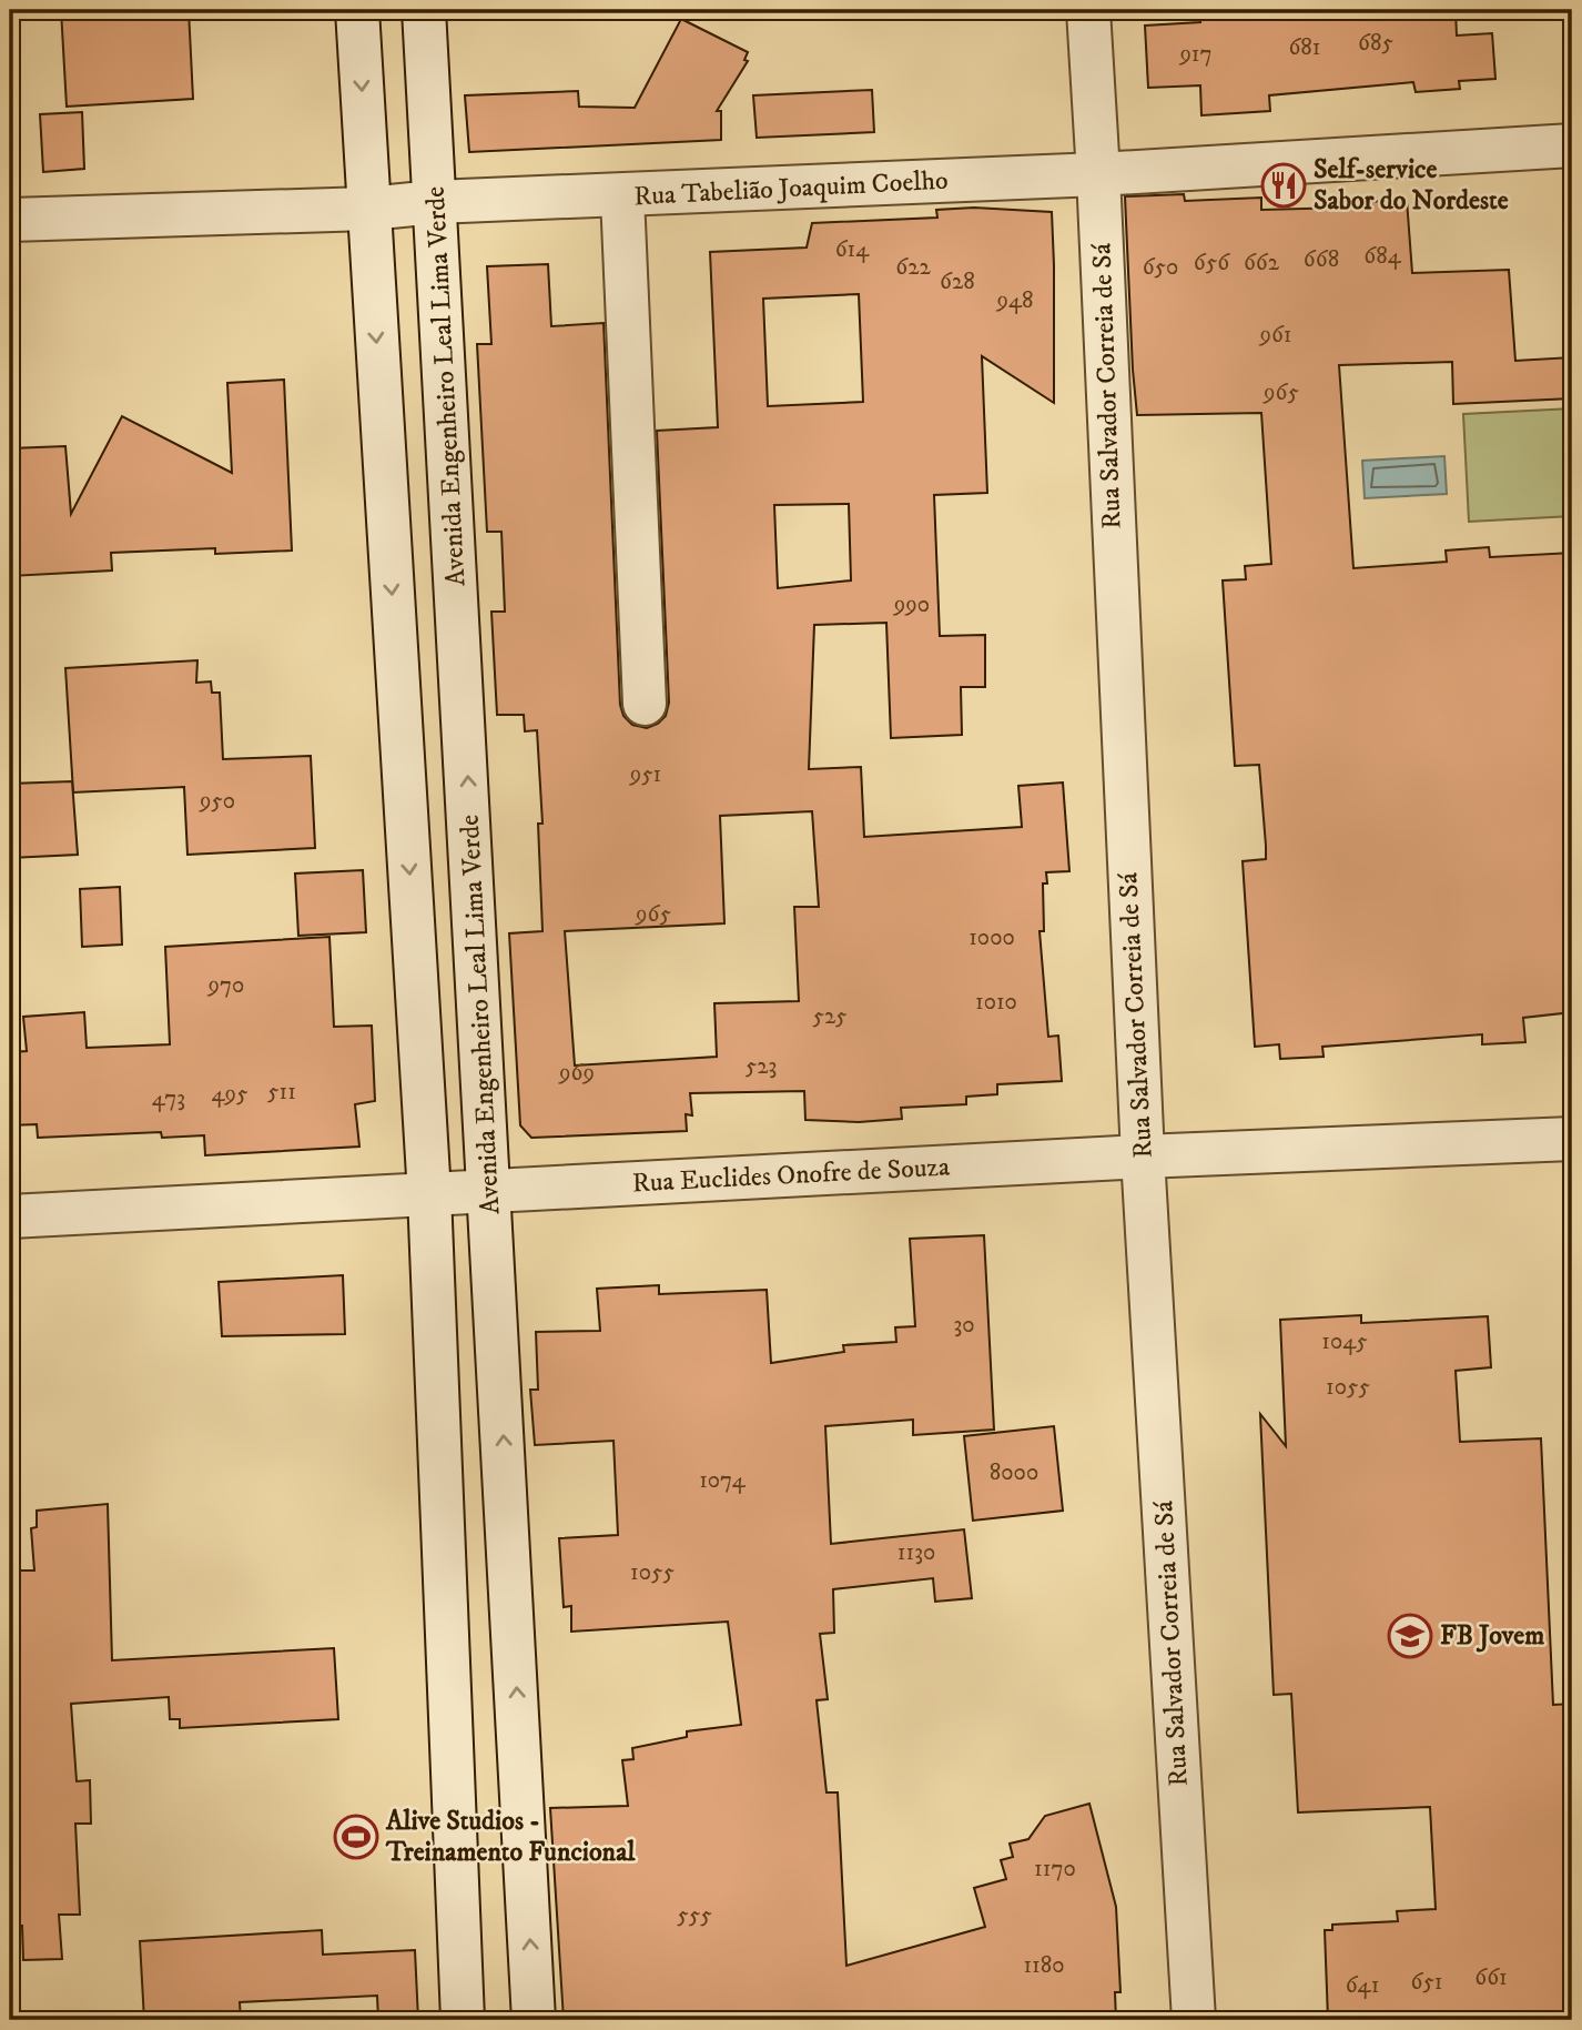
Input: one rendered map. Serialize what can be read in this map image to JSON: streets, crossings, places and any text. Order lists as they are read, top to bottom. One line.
{"streets":{"street":["Rua Tabelião Joaquim Coelho","Avenida Engenheiro Leal Lima Verde","Rua Salvador Correia de Sá","Rua Euclides Onofre de Souza"]},"crossings":[["Rua Tabelião Joaquim Coelho","Avenida Engenheiro Leal Lima Verde"],["Rua Tabelião Joaquim Coelho","Rua Salvador Correia de Sá"],["Avenida Engenheiro Leal Lima Verde","Rua Euclides Onofre de Souza"],["Rua Salvador Correia de Sá","Rua Euclides Onofre de Souza"]],"places":{"restaurant":["Self-service Sabor do Nordeste"],"school or university":["FB Jovem"],"sports":["Alive Studios - Treinamento Funcional"]},"house_numbers":["685","681","917","614","684","668","656","662","622","650","628","948","961","965","990","951","950","965","1000","970","1010","525","523","969","511","495","473","30","1045","1055","8000","1074","1130","1055","1170","555","1180","661","651","641"]}
